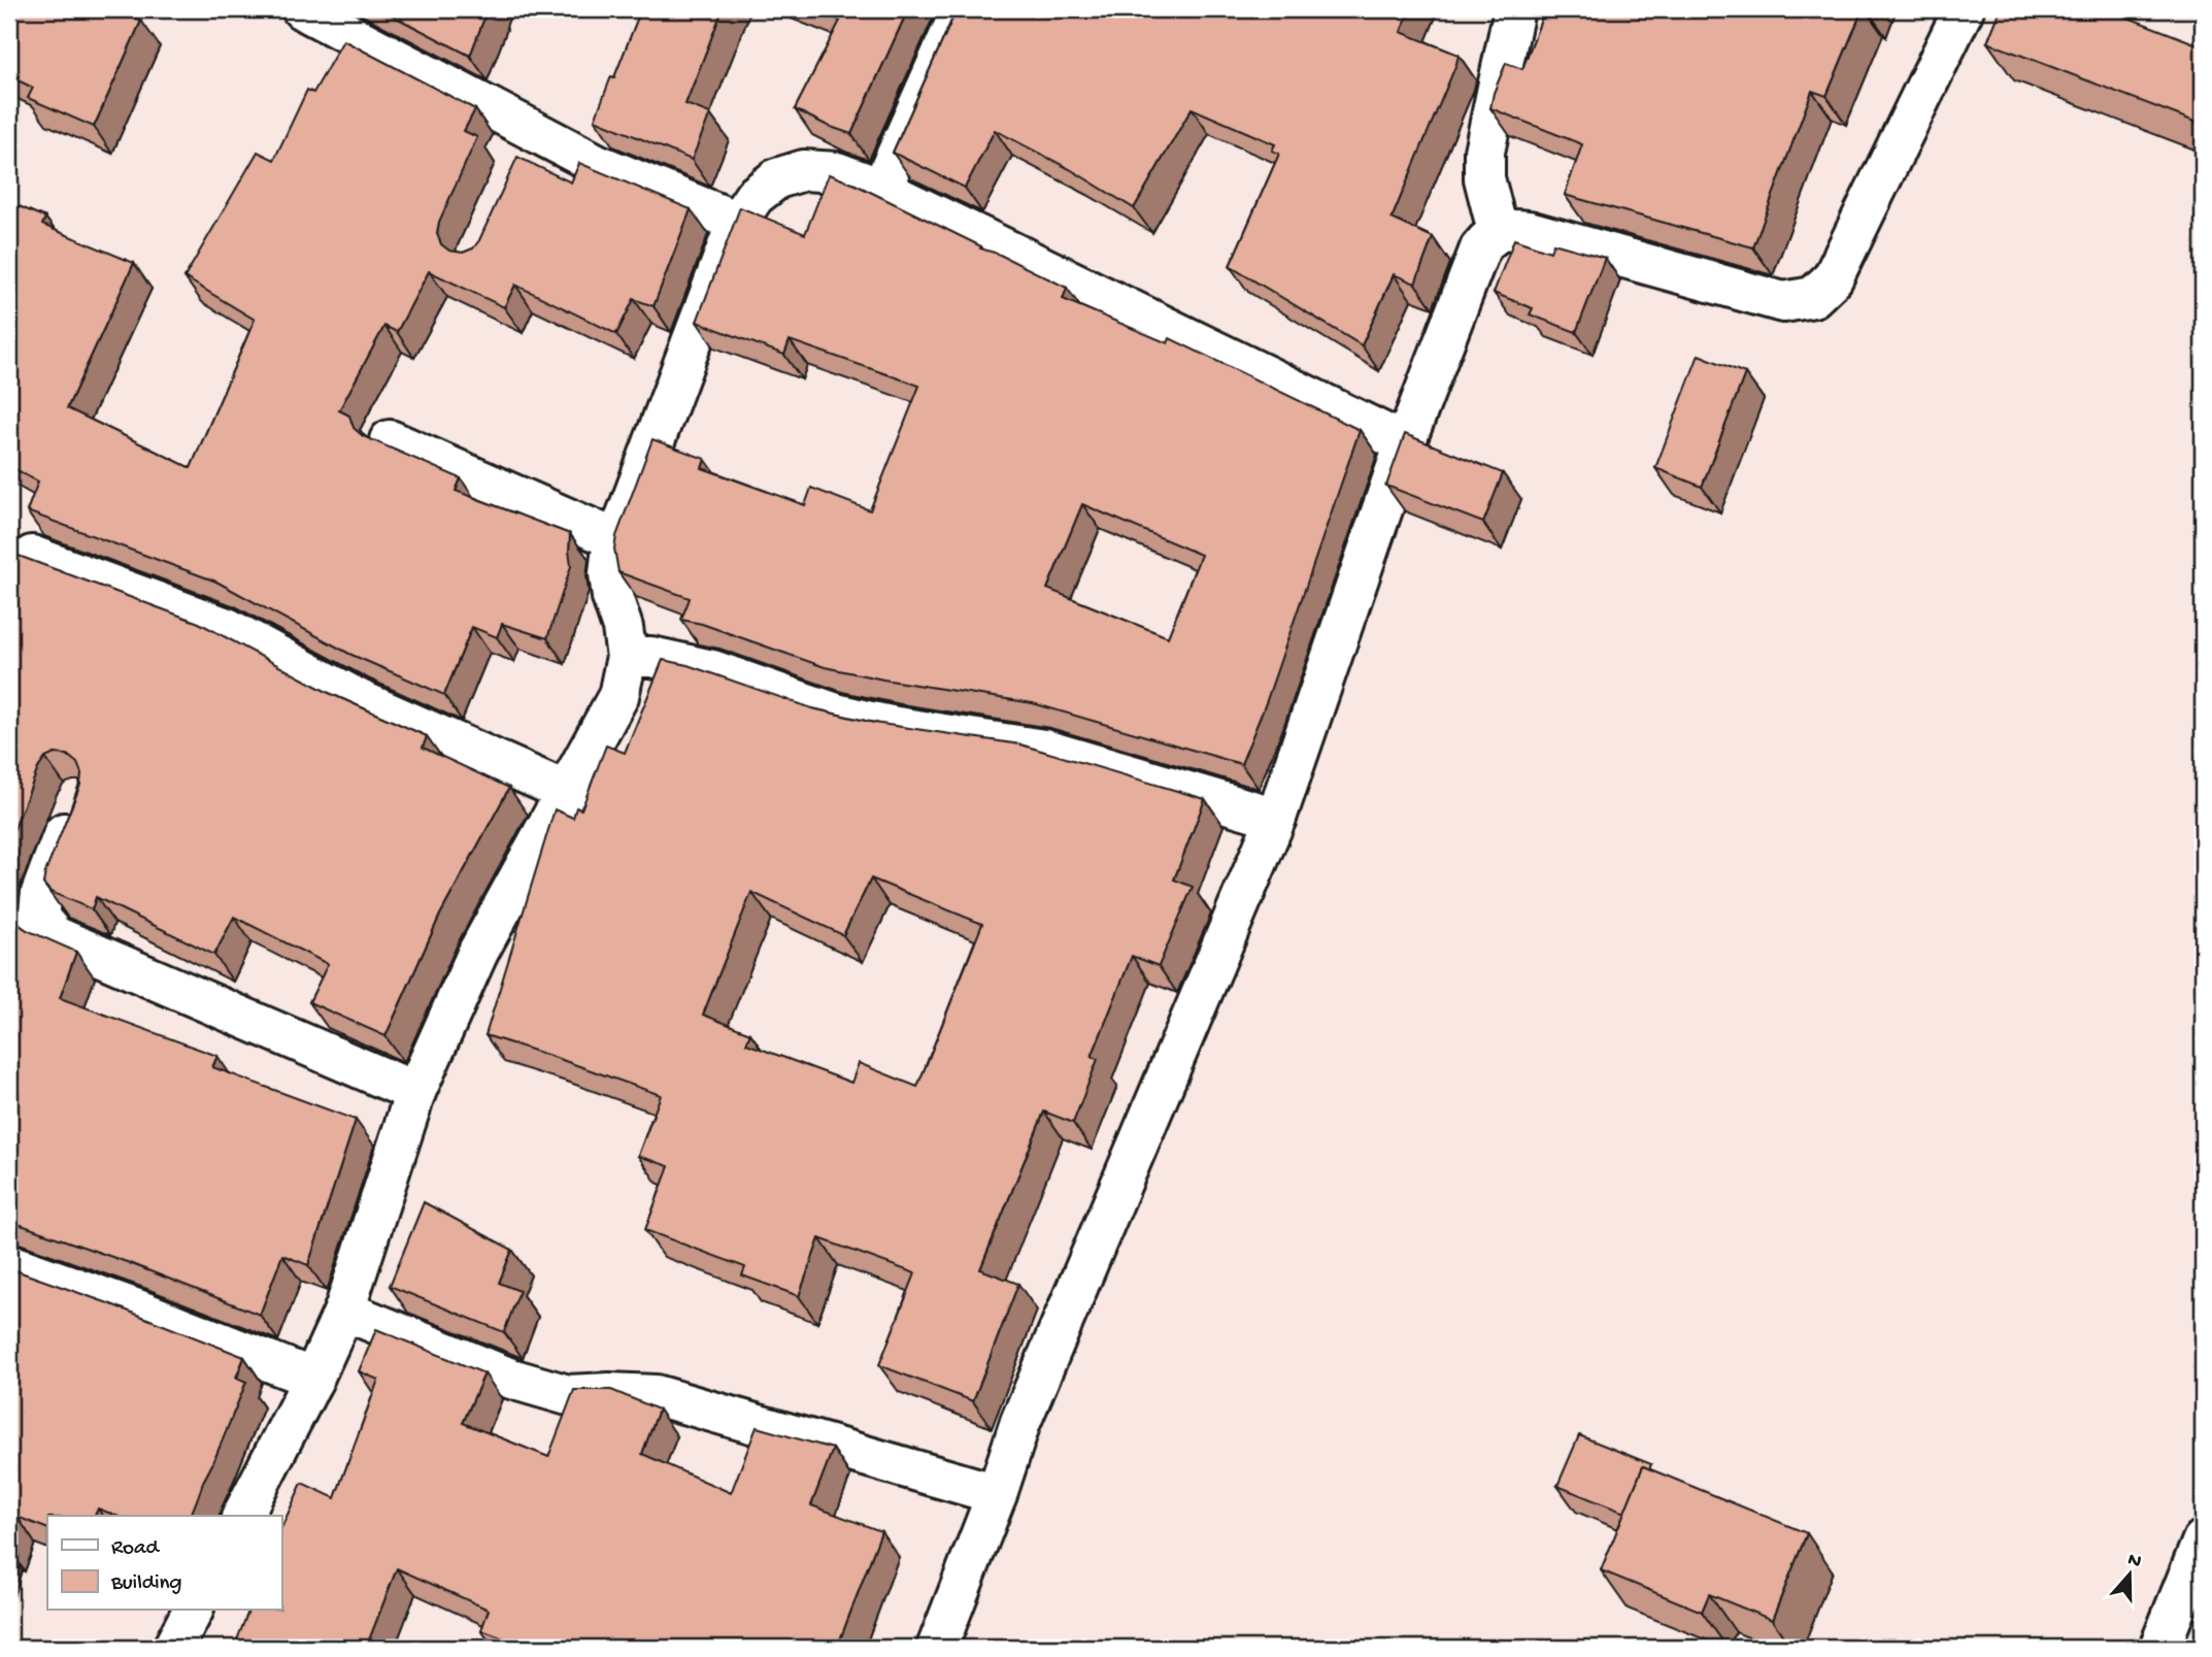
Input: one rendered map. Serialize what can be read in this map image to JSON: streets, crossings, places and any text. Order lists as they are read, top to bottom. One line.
{"legend":["Road","Building"],"north":"top"}
